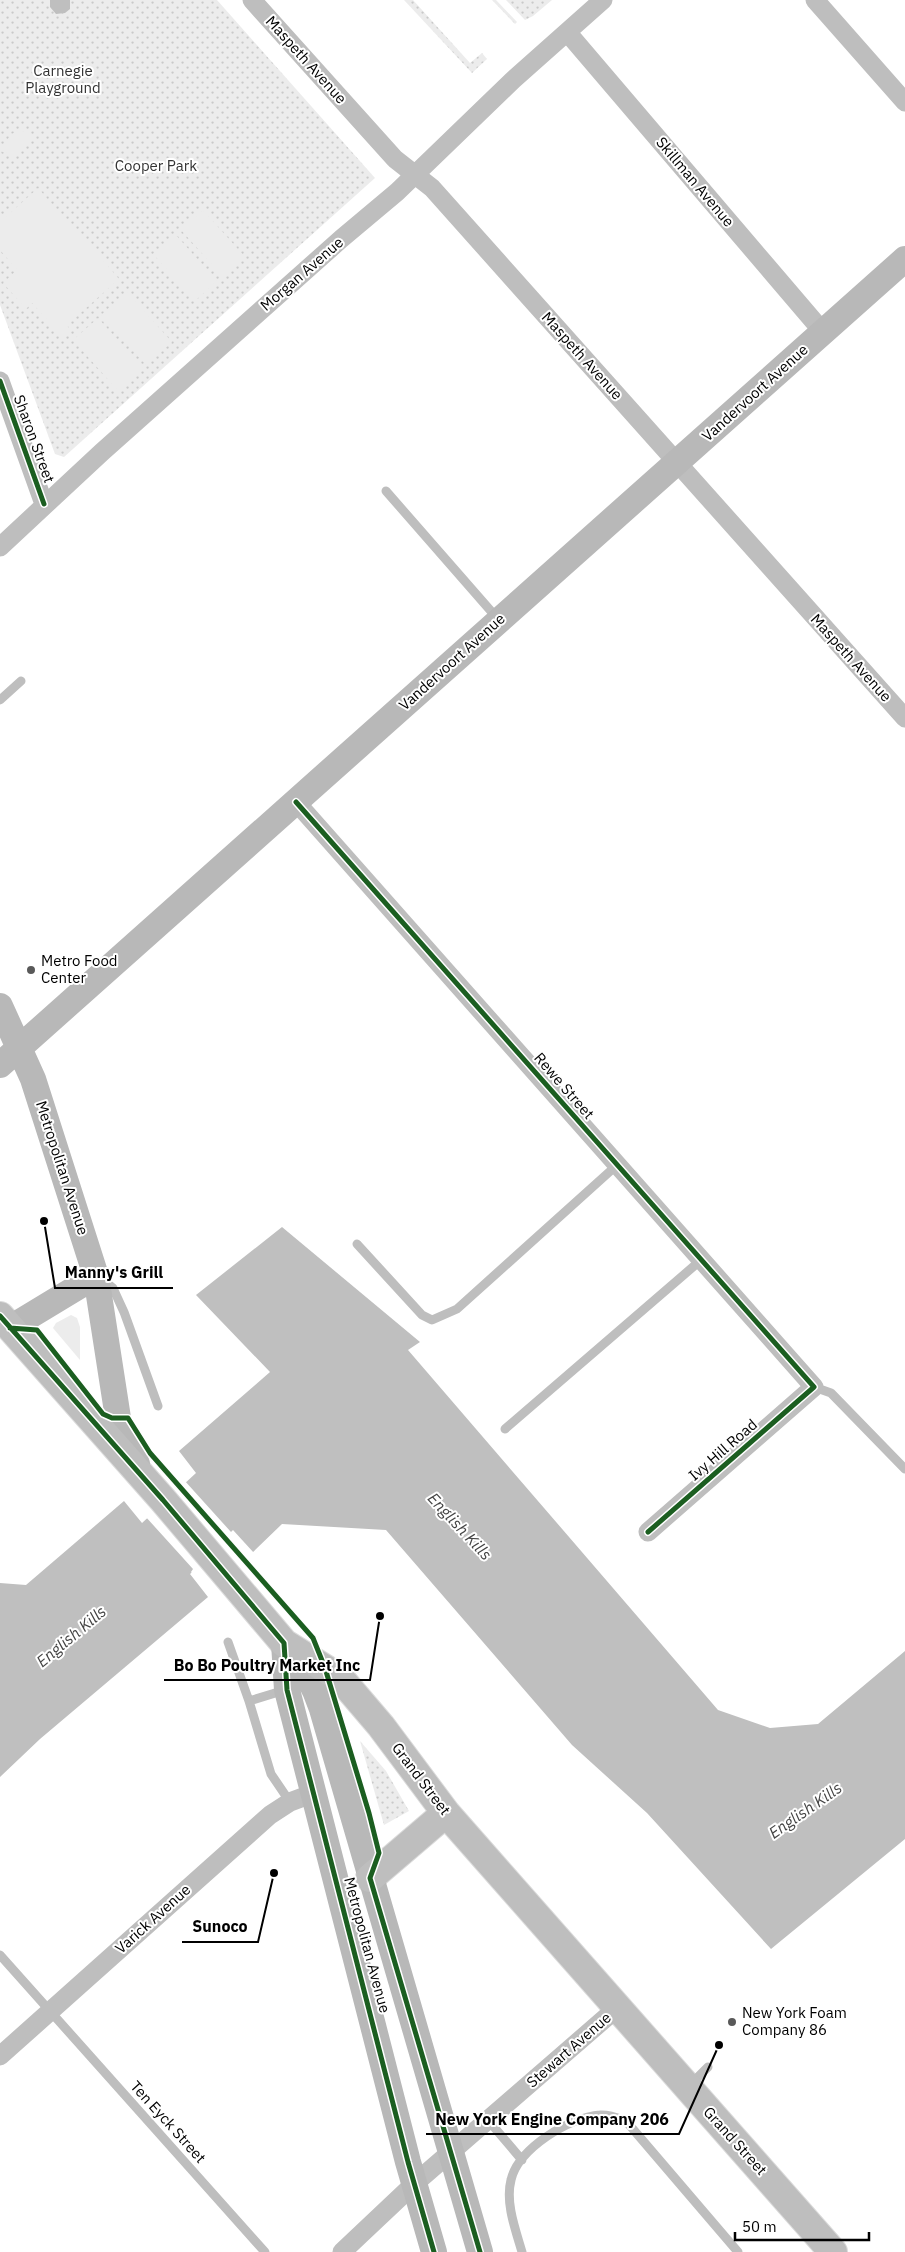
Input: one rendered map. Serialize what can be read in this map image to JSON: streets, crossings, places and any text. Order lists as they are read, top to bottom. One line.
{"streets":{"main road":["Vandervoort Avenue","Metropolitan Avenue","Grand Street"],"street":["Maspeth Avenue","Skillman Avenue","Morgan Avenue","Sharon Street","Rewe Street","Ivy Hill Road","Varick Avenue","Stewart Avenue"],"lane":["Ten Eyck Street"]},"crossings":[["Maspeth Avenue","Morgan Avenue"],["Maspeth Avenue","Vandervoort Avenue"],["Skillman Avenue","Morgan Avenue"],["Skillman Avenue","Vandervoort Avenue"],["Morgan Avenue","Sharon Street"],["Vandervoort Avenue","Rewe Street"],["Vandervoort Avenue","Metropolitan Avenue"],["Rewe Street","Ivy Hill Road"],["Metropolitan Avenue","Grand Street"],["Metropolitan Avenue","Varick Avenue"],["Metropolitan Avenue","Stewart Avenue"],["Grand Street","Stewart Avenue"],["Varick Avenue","Ten Eyck Street"]],"water":["English Kills"],"parks":["Carnegie Playground","Cooper Park"],"places":["Metro Food Center","Manny's Grill","Bo Bo Poultry Market Inc","Sunoco","New York Foam Company 86","New York Engine Company 206"],"scale_bar":"50 m"}
